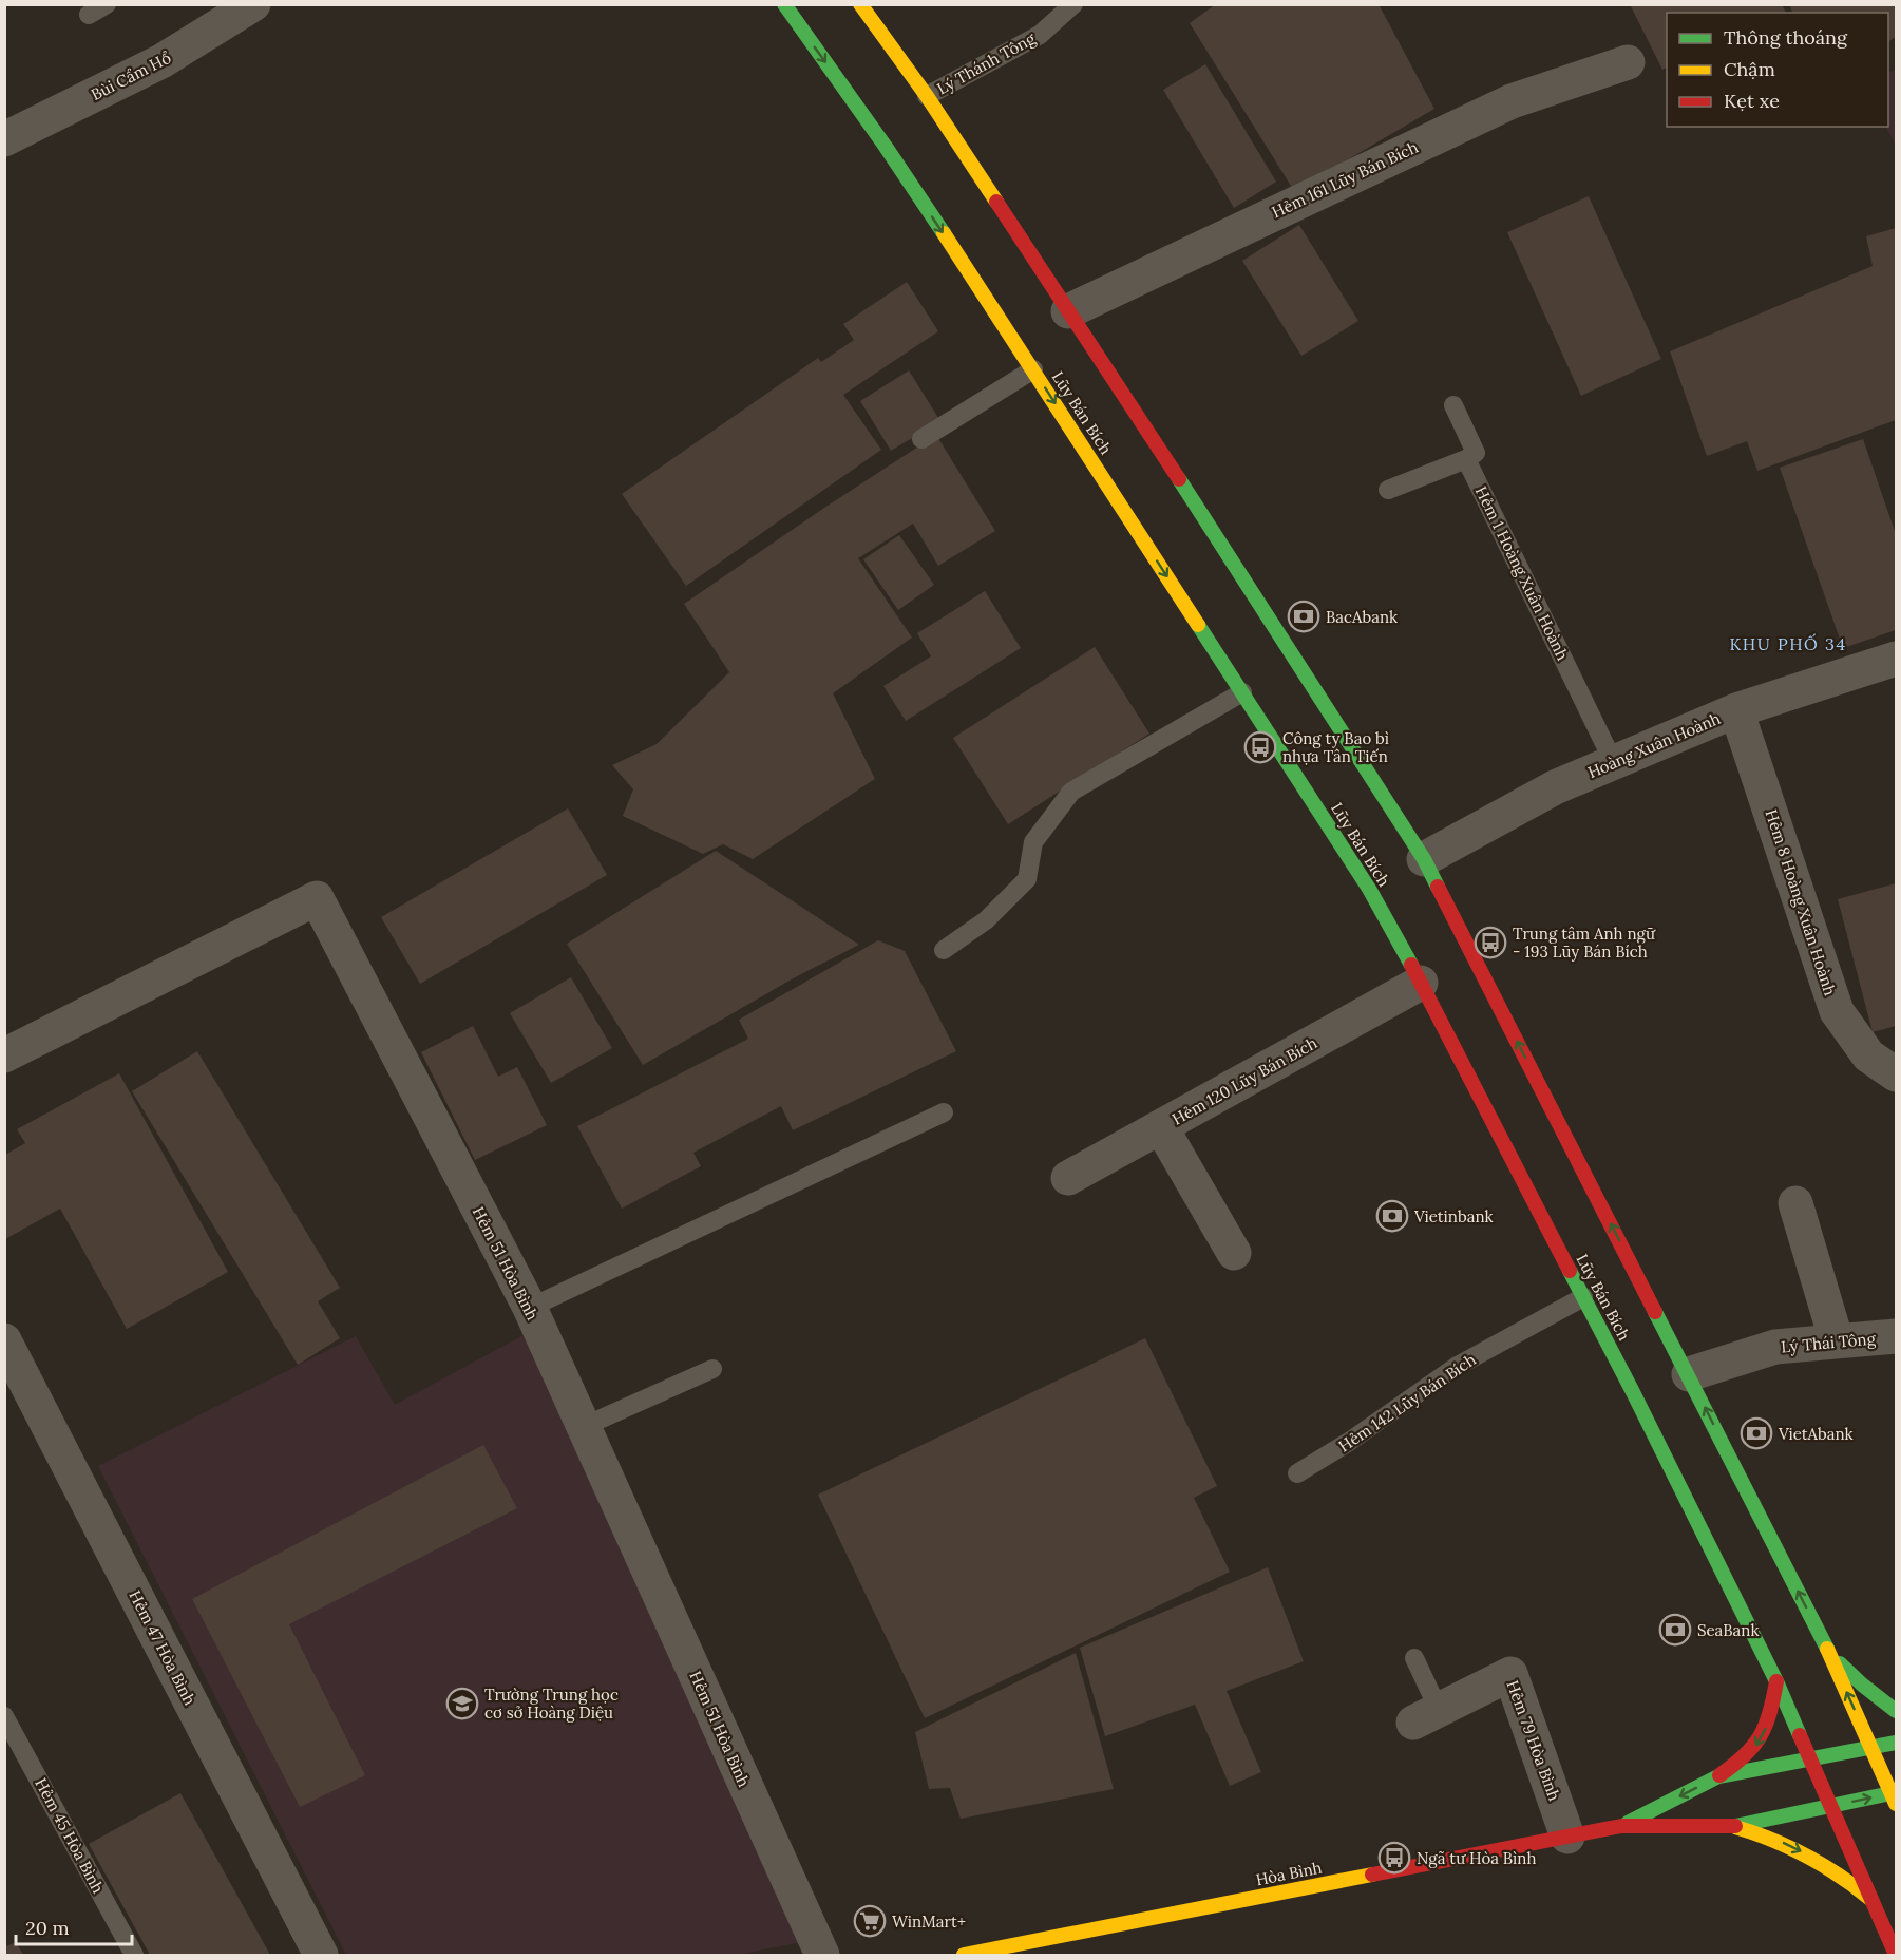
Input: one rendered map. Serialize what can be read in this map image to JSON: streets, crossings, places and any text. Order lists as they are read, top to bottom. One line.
{"streets":{"main road":["Lũy Bán Bích","Hòa Bình"],"street":["Bùi Cẩm Hổ","Hẻm 161 Lũy Bán Bích","Hoàng Xuân Hoành","Hẻm 8 Hoàng Xuân Hoành","Hẻm 120 Lũy Bán Bích","Hẻm 51 Hòa Bình","Lý Thái Tông","Hẻm 47 Hòa Bình","Hẻm 79 Hòa Bình"],"lane":["Lý Thánh Tông","Hẻm 1 Hoàng Xuân Hoành","Hẻm 142 Lũy Bán Bích","Hẻm 45 Hòa Bình"]},"crossings":[["Lũy Bán Bích","Hẻm 120 Lũy Bán Bích"],["Lũy Bán Bích","Hẻm 142 Lũy Bán Bích"],["Lũy Bán Bích","Hòa Bình"],["Hẻm 1 Hoàng Xuân Hoành","Hoàng Xuân Hoành"],["Hoàng Xuân Hoành","Hẻm 8 Hoàng Xuân Hoành"],["Hẻm 79 Hòa Bình","Hòa Bình"]],"districts":["KHU PHỐ 34"],"places":{"bank":["BacAbank","Vietinbank","VietAbank","SeaBank"],"bus stop":["Công ty Bao bì nhựa Tân Tiến","Trung tâm Anh ngữ - 193 Lũy Bán Bích","Ngã tư Hòa Bình"],"school or university":["Trường Trung học cơ sở Hoàng Diệu"],"supermarket":["WinMart+"]},"legend":["Thông thoáng","Chậm","Kẹt xe"],"scale_bar":"20 m"}
